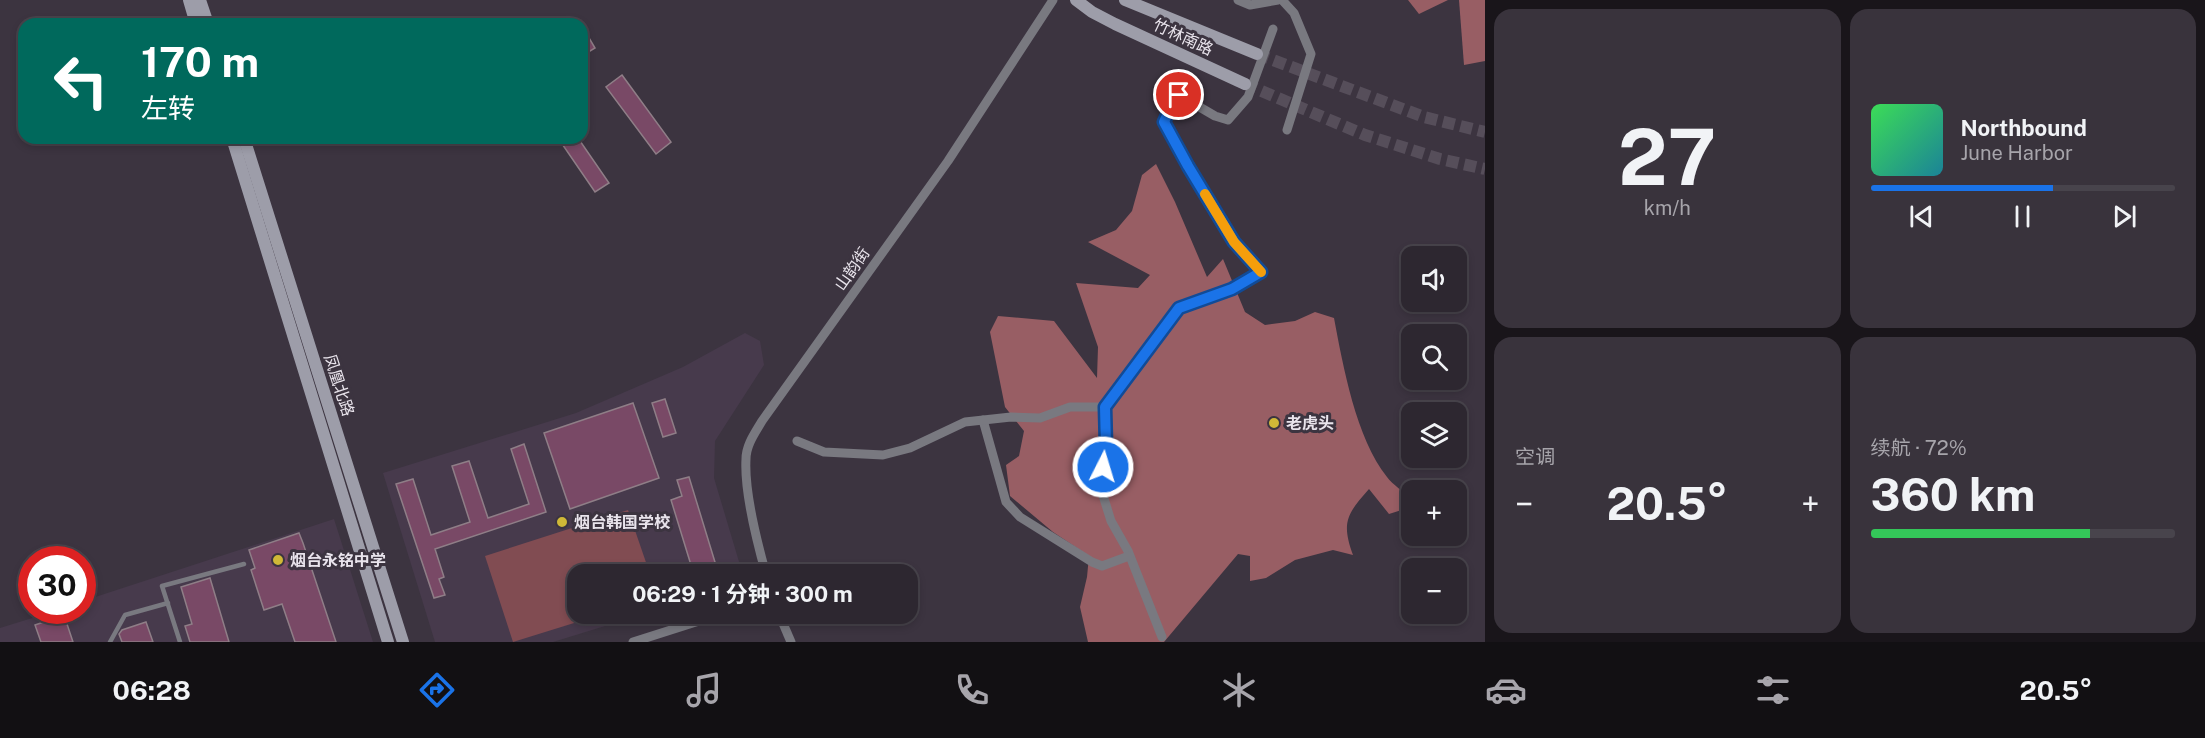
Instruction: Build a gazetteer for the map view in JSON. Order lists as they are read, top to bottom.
{
  "streets": {
    "street": ["竹林南路", "山韵街", "凤凰北路"]
  },
  "places": ["老虎头", "烟台韩国学校", "烟台永铭中学"],
  "page": {
    "tile": [
      ["27", "km/h"],
      "空调",
      ["续航 · 72%", "360 km"]
    ],
    "turn": ["170 m", "左转"],
    "song": ["Northbound", "June Harbor"],
    "map_buttons": ["+", "−"],
    "heat": ["−", "20.5°", "+"],
    "limit": "30",
    "trip": "06:29 · 1 分钟 · 300 m",
    "tabs": ["06:28", "20.5°"]
  }
}
